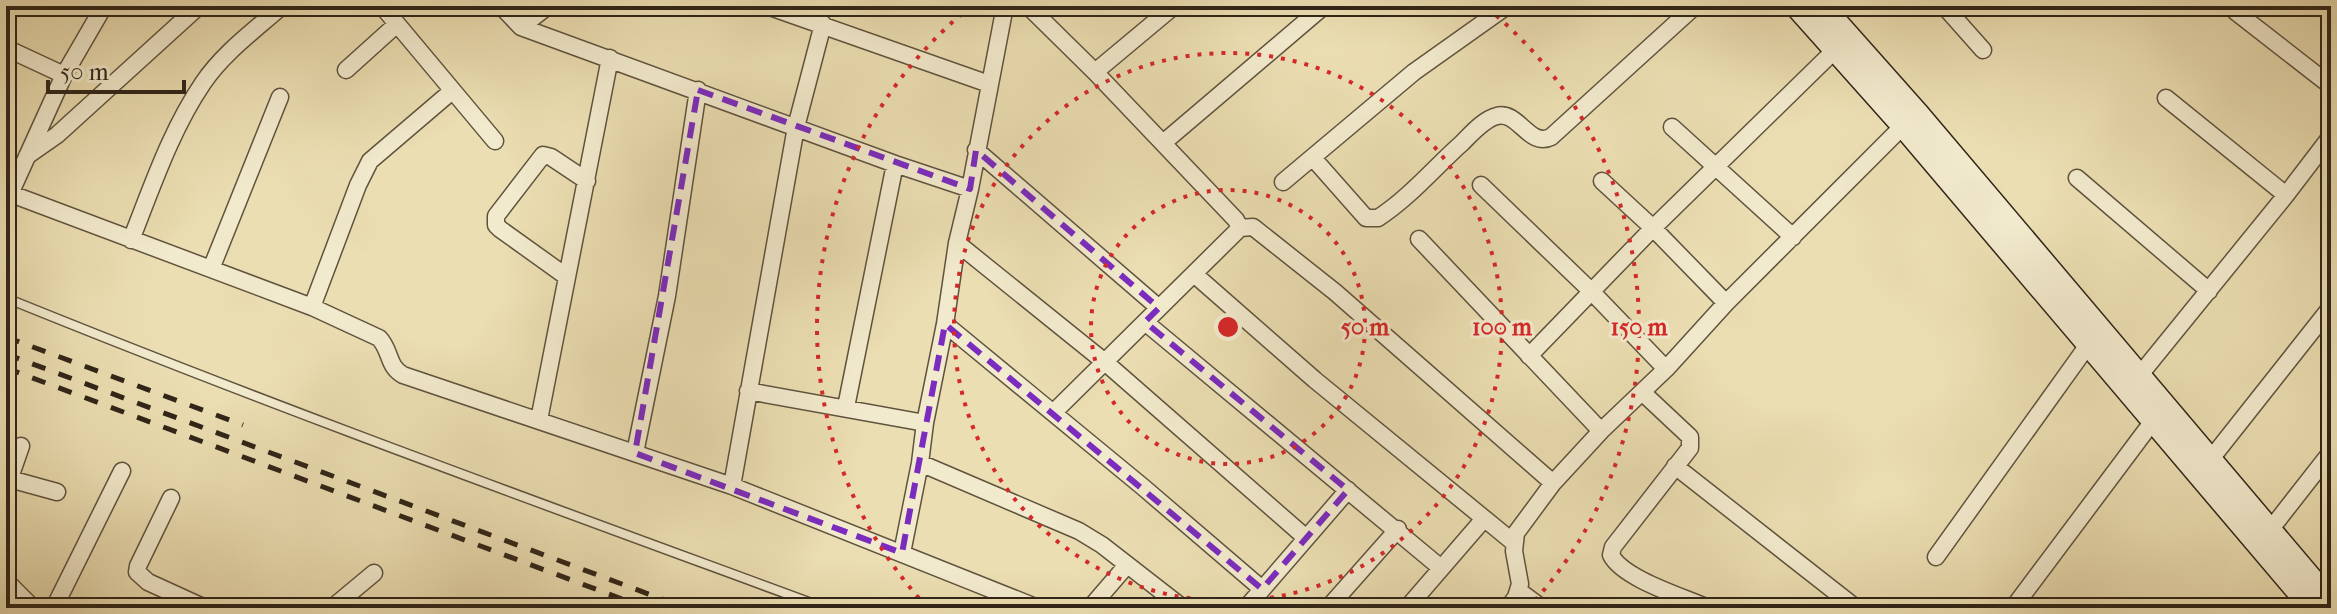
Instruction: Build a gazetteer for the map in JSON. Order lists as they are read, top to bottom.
{
  "scale_bar": "50 m",
  "rings": ["50 m", "100 m", "150 m"]
}
